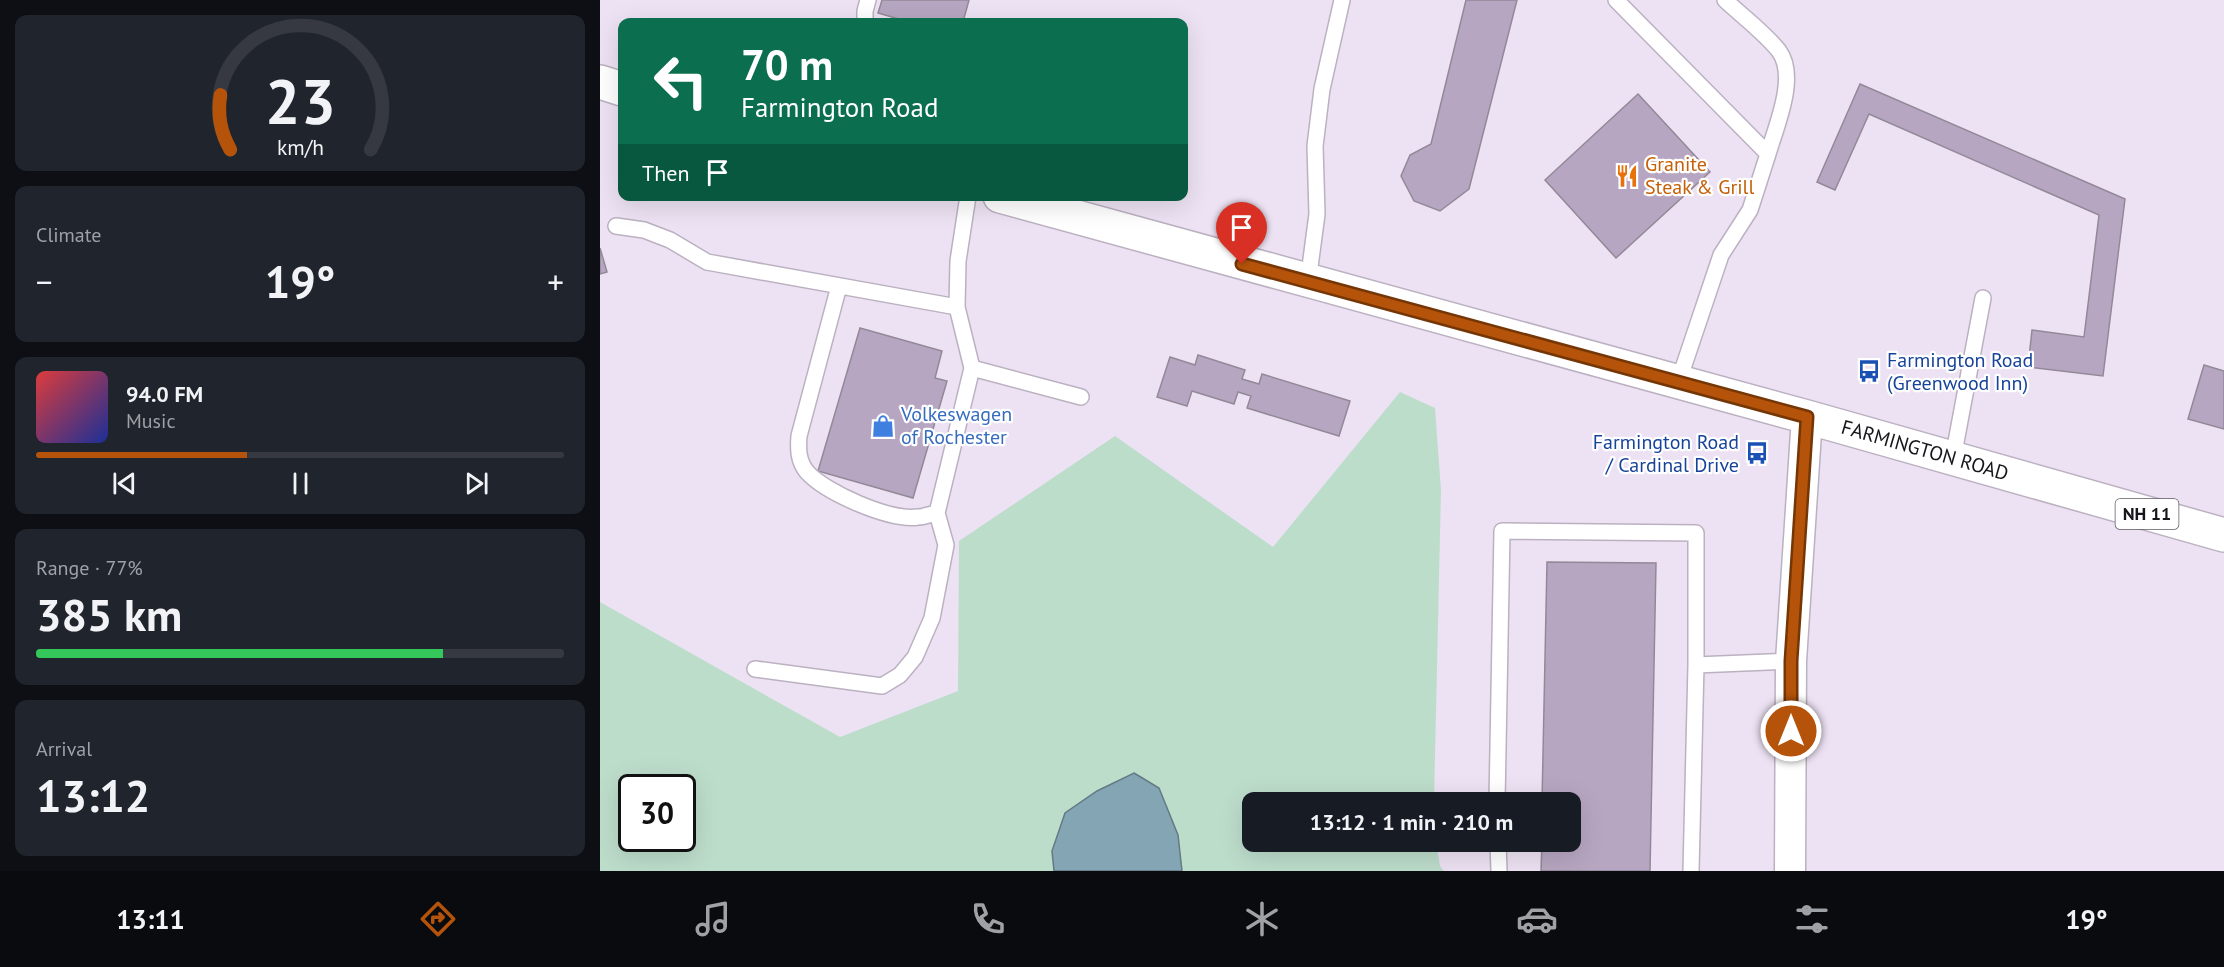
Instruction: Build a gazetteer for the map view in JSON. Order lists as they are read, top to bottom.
{
  "streets": {
    "highway": ["FARMINGTON ROAD", "NH 11"]
  },
  "places": {
    "restaurant": ["Granite Steak & Grill"],
    "bus stop": ["Farmington Road (Greenwood Inn)", "Farmington Road / Cardinal Drive"],
    "shop": ["Volkeswagen of Rochester"]
  },
  "page": {
    "turn": ["70 m", "Farmington Road"],
    "then": "Then",
    "tile": [
      "Climate",
      ["Range · 77%", "385 km"],
      ["Arrival", "13:12"]
    ],
    "heat": ["−", "19°", "+"],
    "song": ["94.0 FM", "Music"],
    "limit": "30",
    "trip": "13:12 · 1 min · 210 m",
    "tabs": ["13:11", "19°"],
    "gauge": ["23", "km/h"]
  }
}
